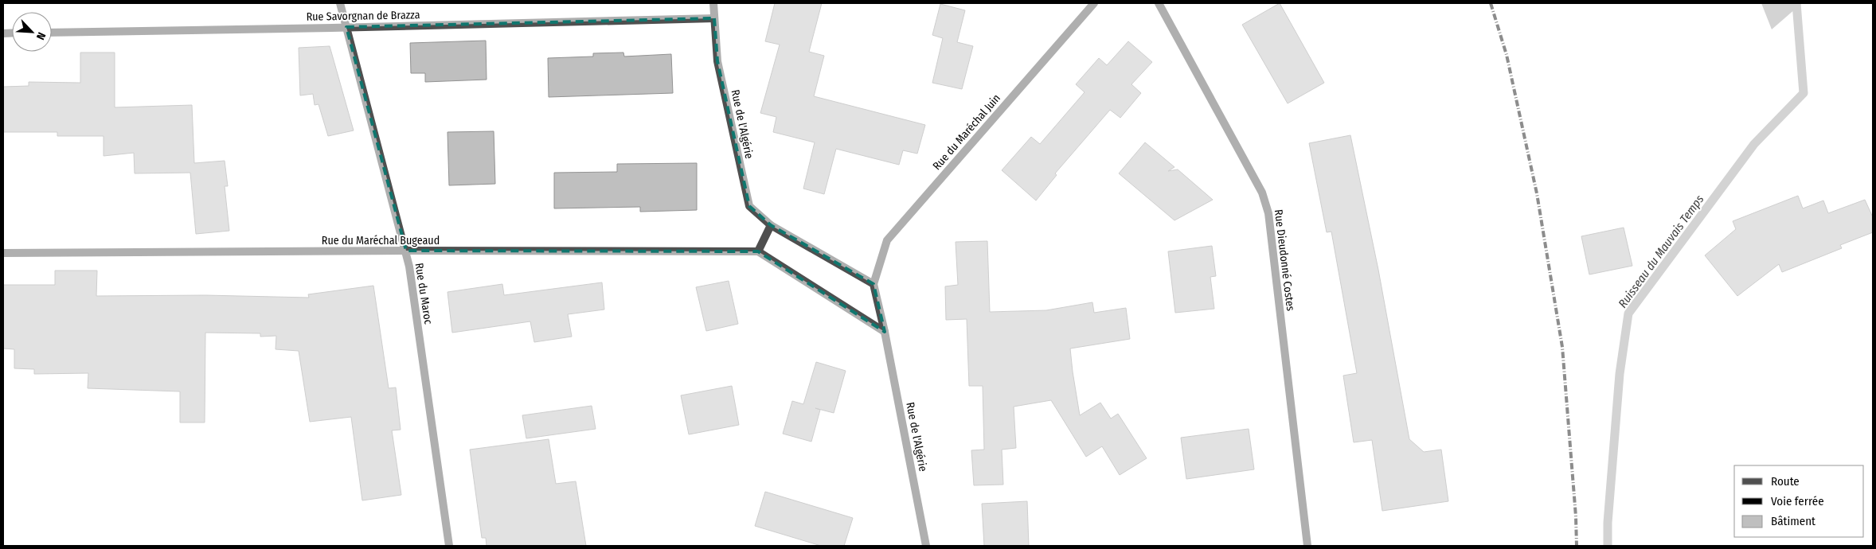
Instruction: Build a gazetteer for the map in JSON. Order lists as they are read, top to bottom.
{
  "streets": {
    "street": [
      "Rue Savorgnan de Brazza",
      "Rue de l'Algérie",
      "Rue du Maréchal Juin",
      "Rue du Maréchal Bugeaud",
      "Rue Dieudonné Costes",
      "Rue du Maroc"
    ]
  },
  "crossings": [
    ["Rue Savorgnan de Brazza", "Rue de l'Algérie"],
    ["Rue Savorgnan de Brazza", "Rue du Maroc"],
    ["Rue de l'Algérie", "Rue du Maréchal Juin"],
    ["Rue du Maréchal Bugeaud", "Rue du Maroc"]
  ],
  "water": ["Ruisseau du Mauvais Temps"],
  "legend": ["Route", "Voie ferrée", "Bâtiment"],
  "north": "bottom right"
}
